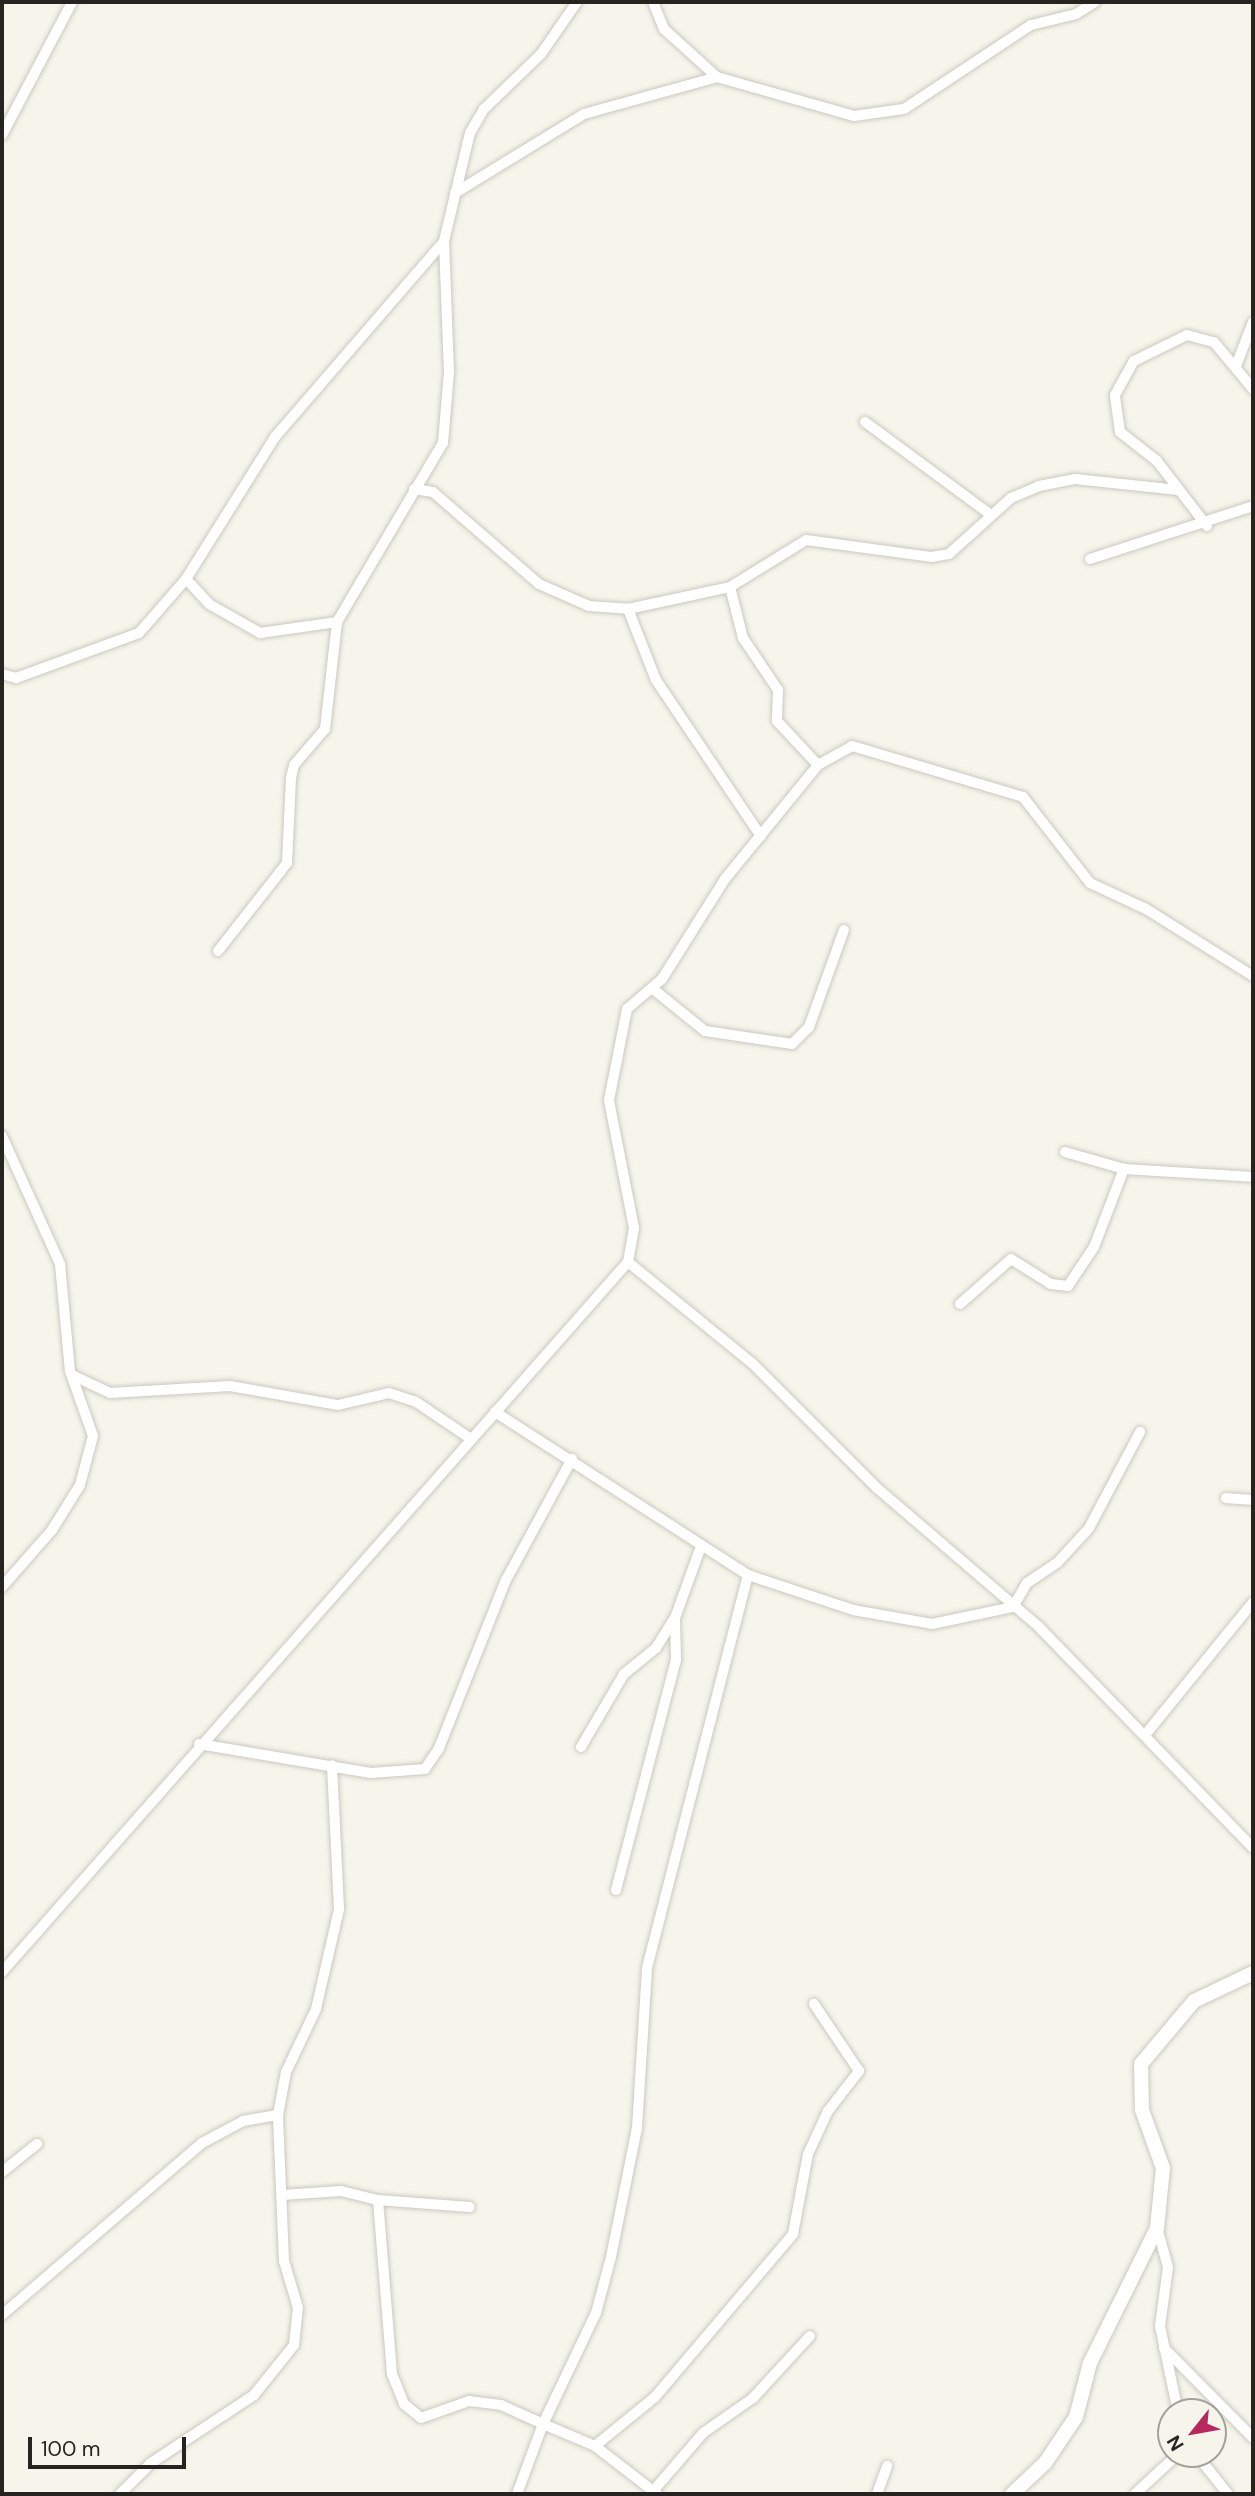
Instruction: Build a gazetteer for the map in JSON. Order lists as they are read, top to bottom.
{
  "scale_bar": "100 m",
  "north": "bottom left"
}
